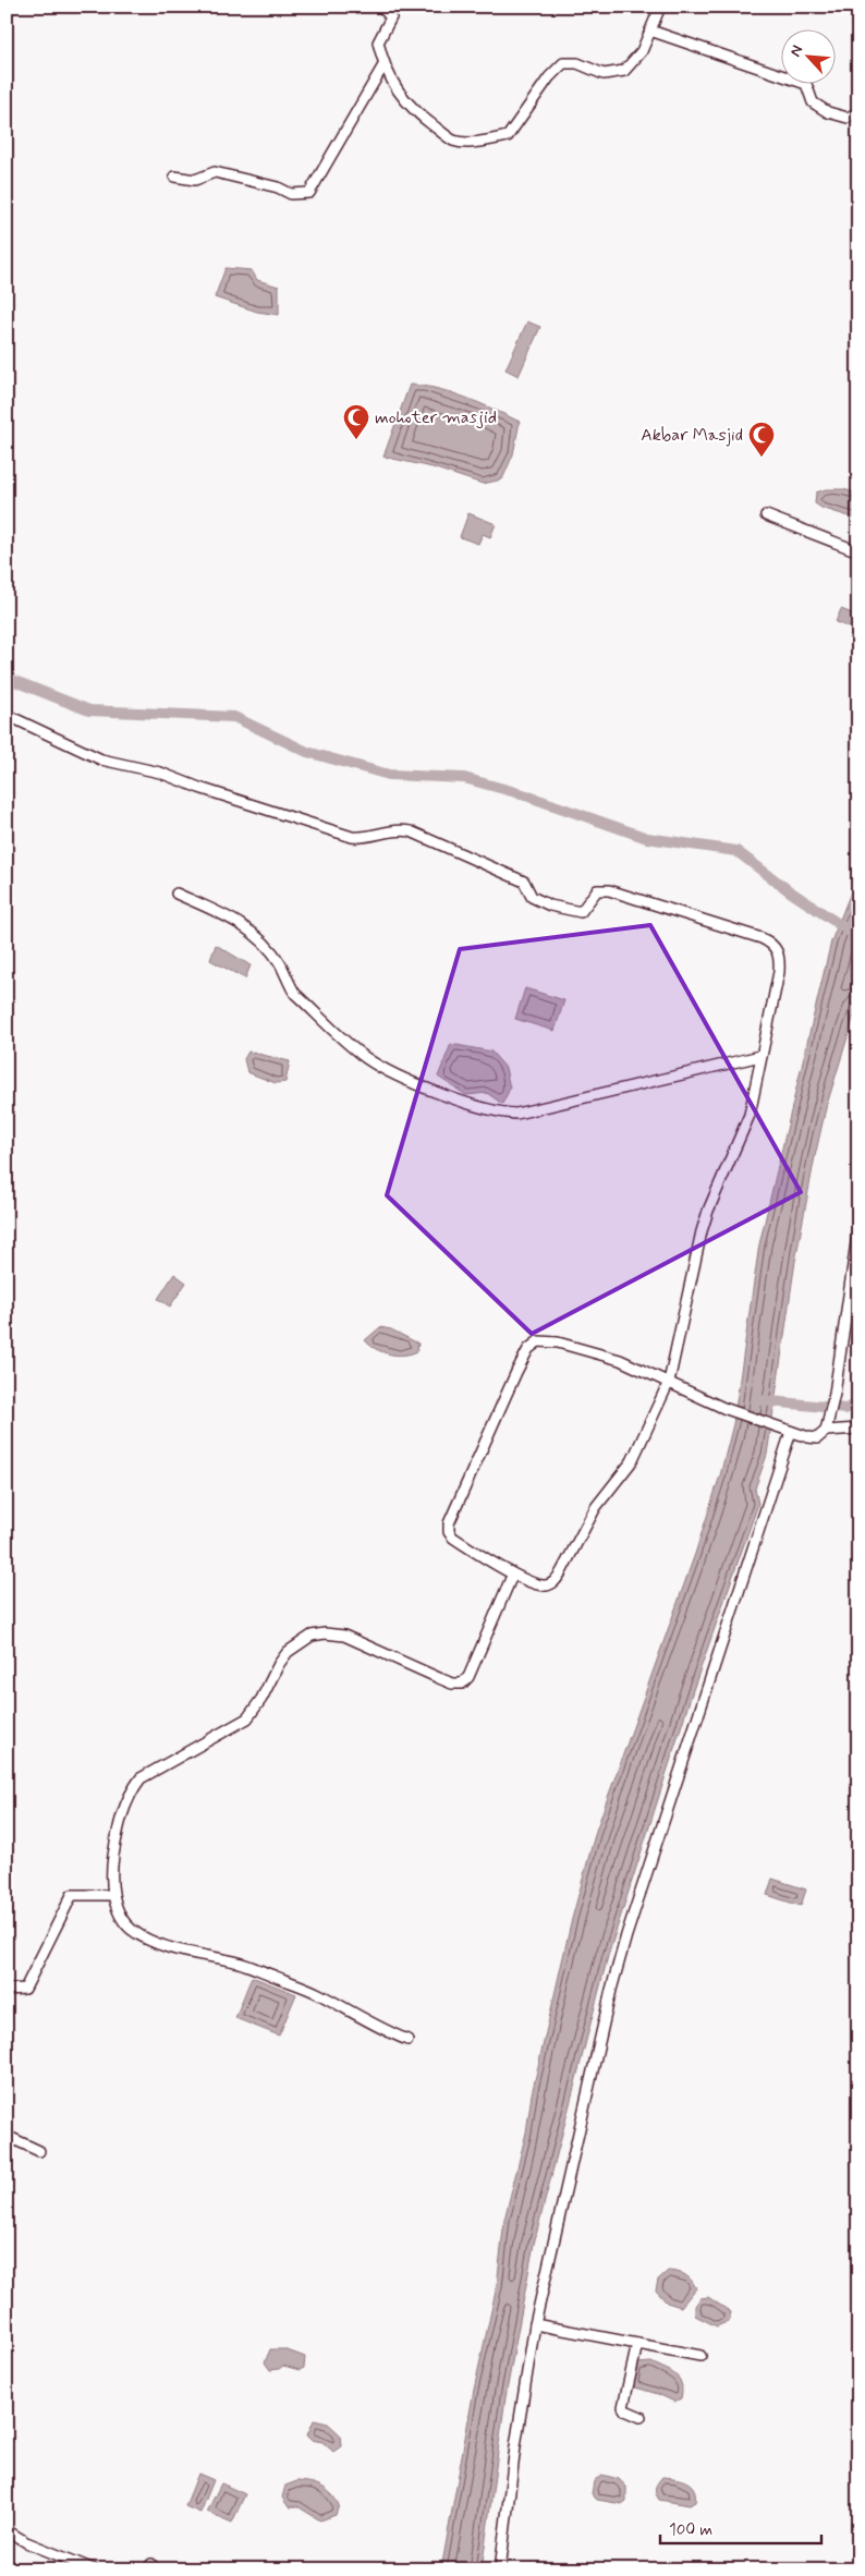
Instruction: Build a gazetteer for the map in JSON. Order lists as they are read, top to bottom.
{
  "places": {
    "mosque": ["mohoter masjid", "Akbar Masjid"]
  },
  "scale_bar": "100 m",
  "north": "top left"
}
